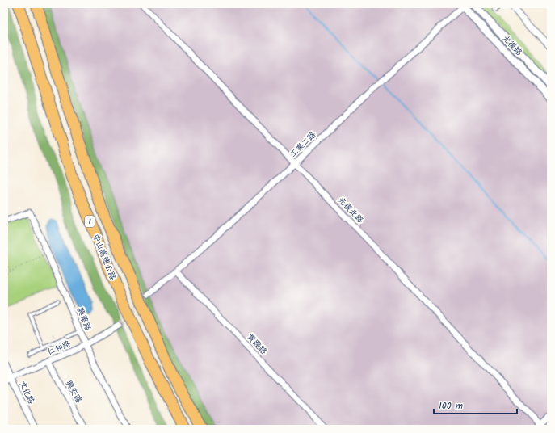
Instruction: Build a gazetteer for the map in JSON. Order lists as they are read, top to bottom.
{
  "streets": {
    "highway": ["1", "中山高速公路"],
    "street": [
      "光復路",
      "工業二路",
      "光復北路",
      "興華路",
      "實踐路",
      "仁和路",
      "興安路",
      "文化路"
    ]
  },
  "crossings": [
    ["光復路", "工業二路"],
    ["工業二路", "光復北路"],
    ["工業二路", "實踐路"],
    ["興華路", "仁和路"],
    ["仁和路", "興安路"],
    ["仁和路", "文化路"]
  ],
  "scale_bar": "100 m"
}
